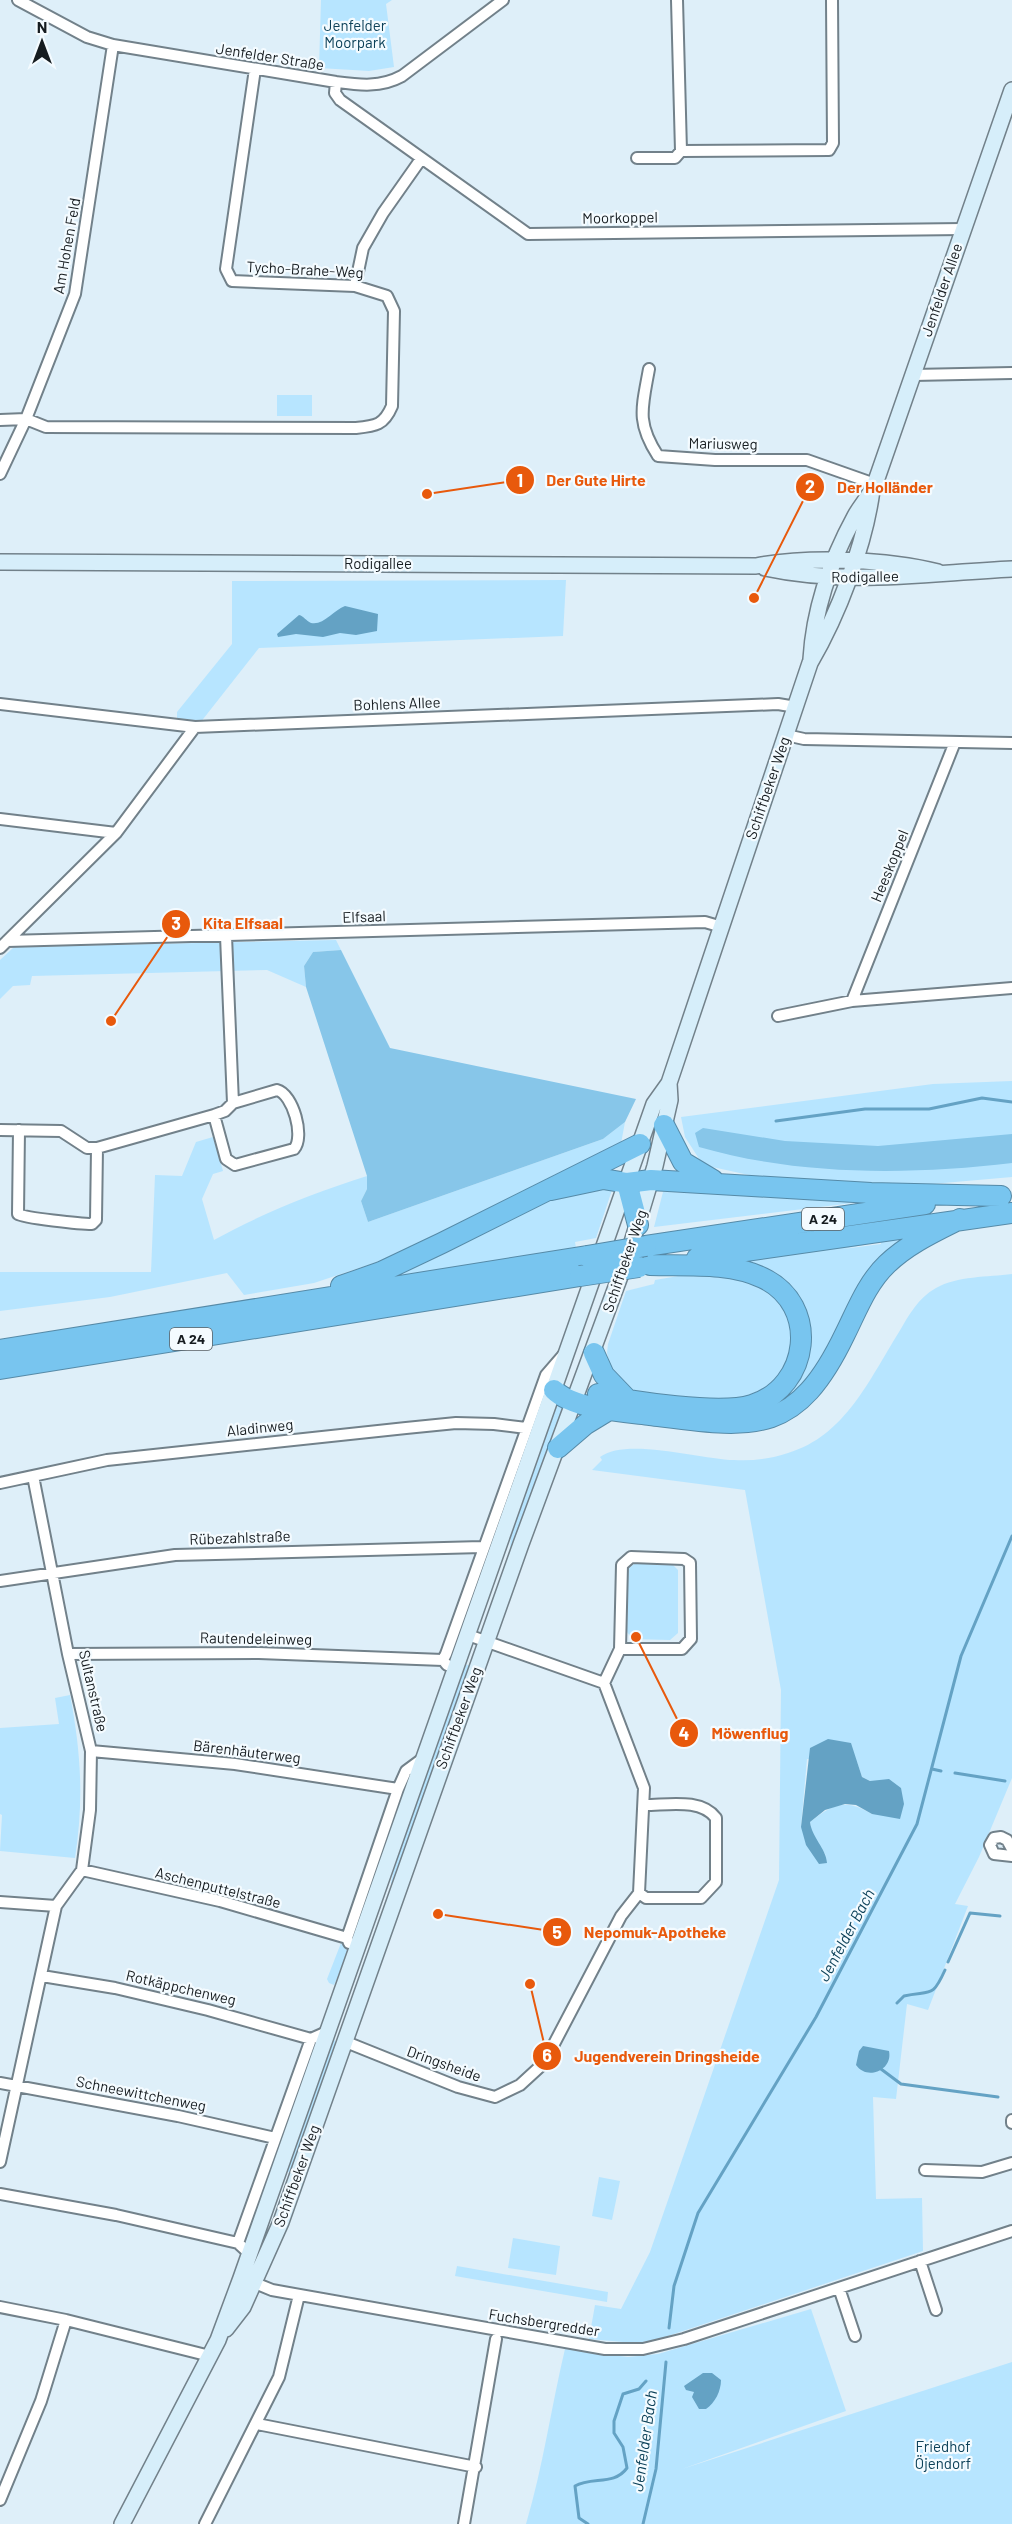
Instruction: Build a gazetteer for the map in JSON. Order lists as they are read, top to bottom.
{
  "streets": {
    "highway": ["A 24"],
    "main road": ["Jenfelder Allee", "Rodigallee", "Schiffbeker Weg"],
    "street": [
      "Jenfelder Straße",
      "Moorkoppel",
      "Am Hohen Feld",
      "Tycho-Brahe-Weg",
      "Mariusweg",
      "Bohlens Allee",
      "Heeskoppel",
      "Elfsaal",
      "Aladinweg",
      "Rübezahlstraße",
      "Rautendeleinweg",
      "Sultanstraße",
      "Bärenhäuterweg",
      "Aschenputtelstraße",
      "Rotkäppchenweg",
      "Dringsheide",
      "Schneewittchenweg",
      "Fuchsbergredder"
    ]
  },
  "crossings": [
    ["Jenfelder Straße", "Moorkoppel"],
    ["Jenfelder Straße", "Am Hohen Feld"],
    ["Jenfelder Straße", "Tycho-Brahe-Weg"],
    ["Moorkoppel", "Jenfelder Allee"],
    ["Am Hohen Feld", "Tycho-Brahe-Weg"],
    ["Jenfelder Allee", "Mariusweg"],
    ["Jenfelder Allee", "Rodigallee"],
    ["Jenfelder Allee", "Schiffbeker Weg"],
    ["Rodigallee", "Schiffbeker Weg"],
    ["Bohlens Allee", "Schiffbeker Weg"],
    ["Schiffbeker Weg", "Elfsaal"],
    ["Schiffbeker Weg", "Aladinweg"],
    ["Schiffbeker Weg", "Rübezahlstraße"],
    ["Schiffbeker Weg", "Rautendeleinweg"],
    ["Schiffbeker Weg", "Bärenhäuterweg"],
    ["Schiffbeker Weg", "Aschenputtelstraße"],
    ["Schiffbeker Weg", "Dringsheide"],
    ["Schiffbeker Weg", "Fuchsbergredder"],
    ["Aladinweg", "Sultanstraße"],
    ["Rübezahlstraße", "Sultanstraße"],
    ["Rautendeleinweg", "Sultanstraße"],
    ["Sultanstraße", "Bärenhäuterweg"],
    ["Sultanstraße", "Aschenputtelstraße"]
  ],
  "water": ["Jenfelder Bach"],
  "parks": ["Jenfelder Moorpark", "Friedhof Öjendorf"],
  "places": [
    "Der Gute Hirte",
    "Der Holländer",
    "Kita Elfsaal",
    "Möwenflug",
    "Nepomuk-Apotheke",
    "Jugendverein Dringsheide"
  ],
  "north": "top"
}
